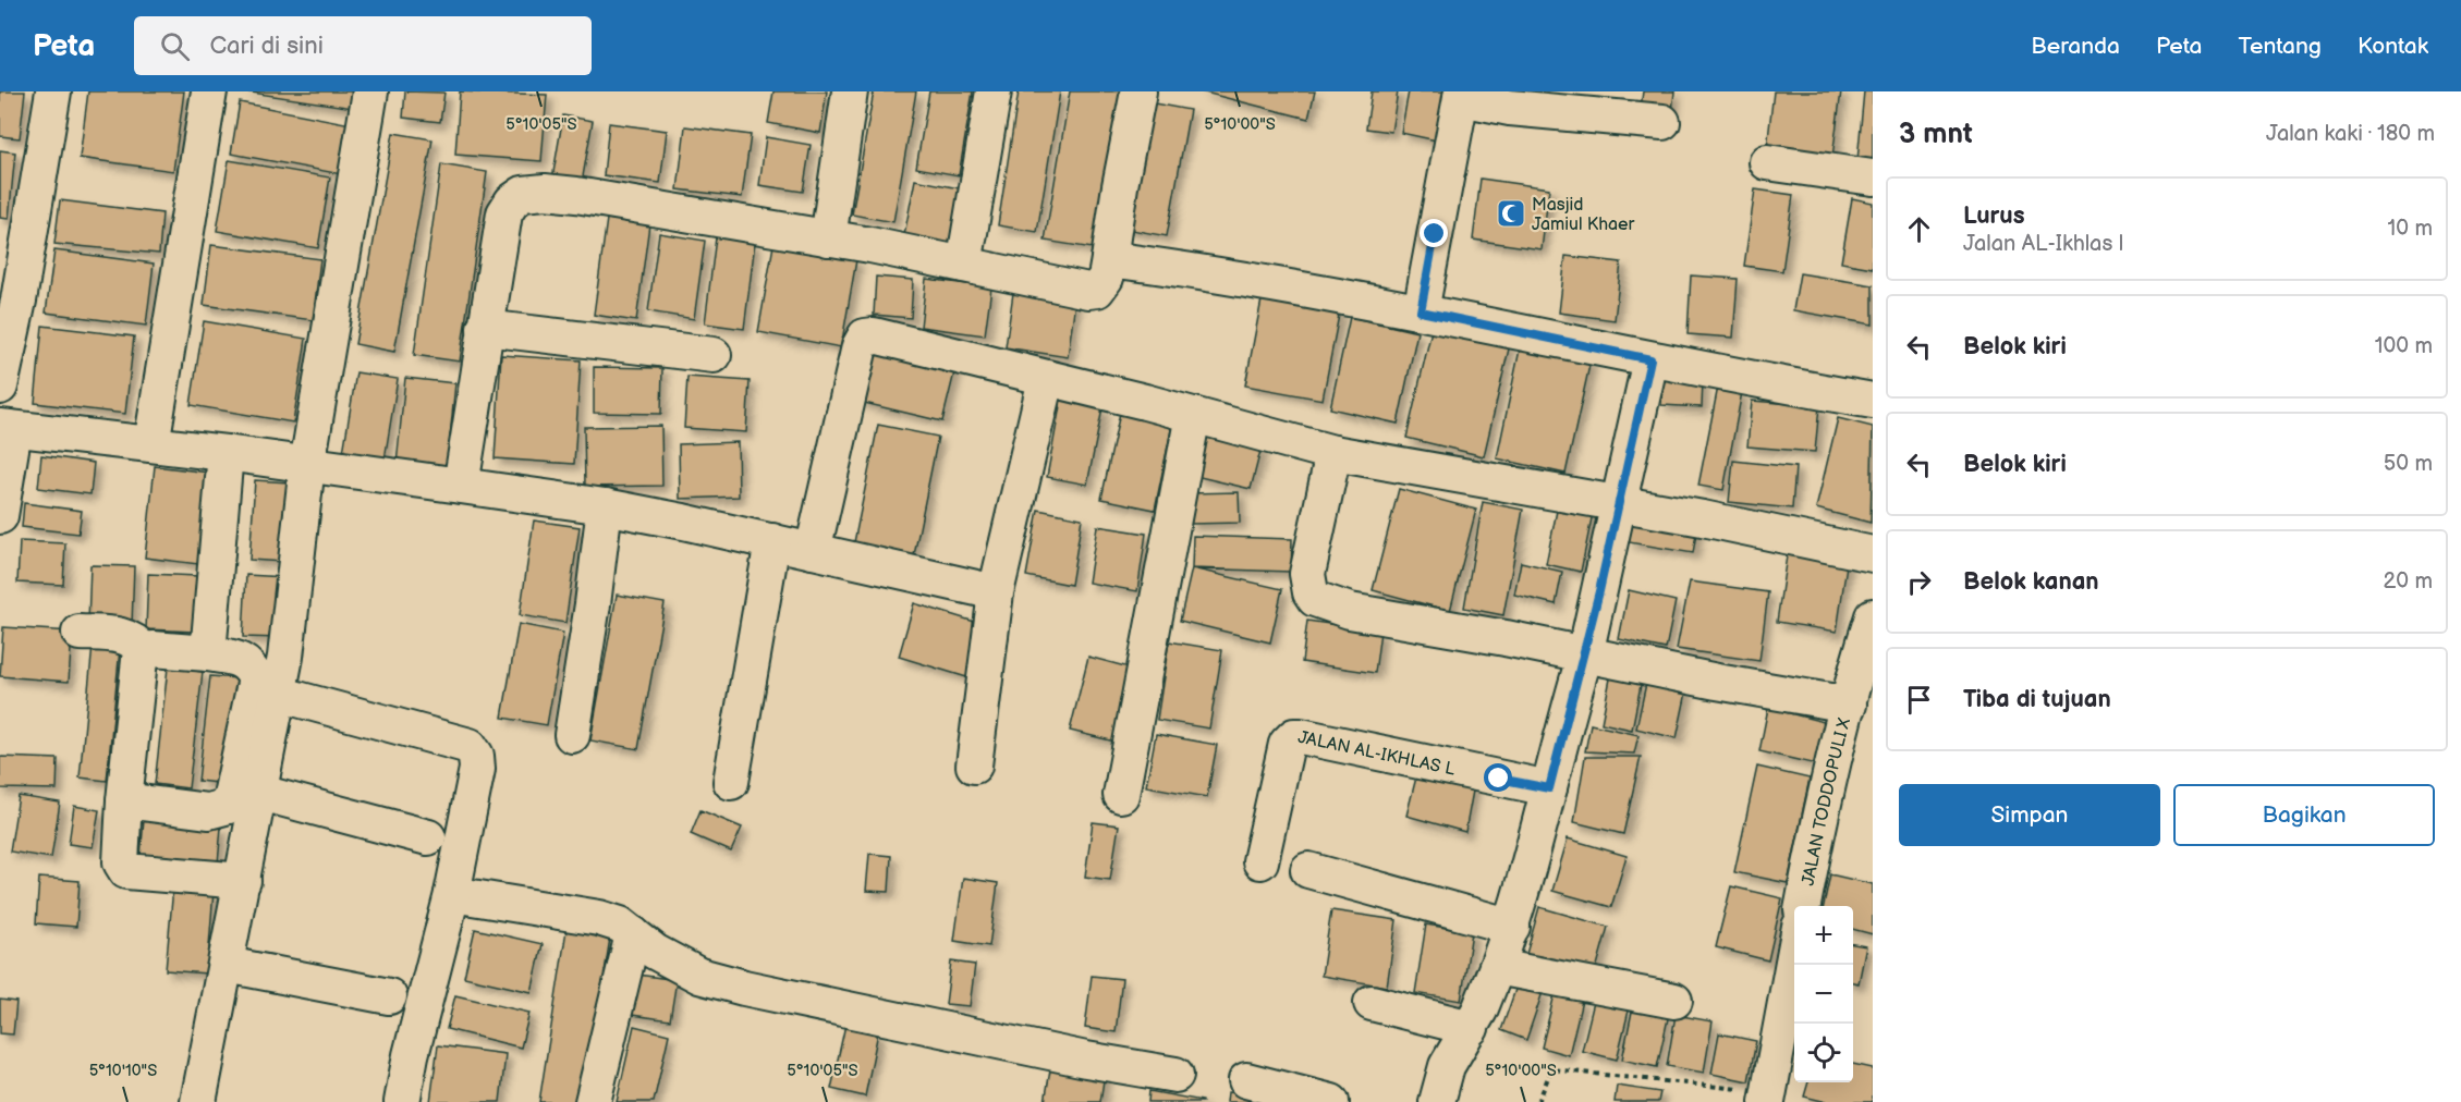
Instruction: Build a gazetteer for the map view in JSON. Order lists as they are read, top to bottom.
{
  "streets": {
    "street": ["JALAN AL-IKHLAS L", "JALAN TODDOPULI X"]
  },
  "places": {
    "mosque": ["Masjid Jamiul Khaer"]
  },
  "page": {
    "header": "Peta",
    "search": "Cari di sini",
    "nav": [
      "Beranda",
      "Peta",
      "Tentang",
      "Kontak"
    ],
    "heading": ["3 mnt", "Jalan kaki · 180 m"],
    "list": [
      ["Lurus", "Jalan AL-Ikhlas l", "10 m"],
      ["Belok kiri", "100 m"],
      ["Belok kiri", "50 m"],
      ["Belok kanan", "20 m"],
      "Tiba di tujuan"
    ],
    "buttons": ["Simpan", "Bagikan"],
    "map_buttons": ["+", "−"]
  },
  "coordinates": ["5°10'05\"S", "5°10'00\"S", "5°10'10\"S"]
}
